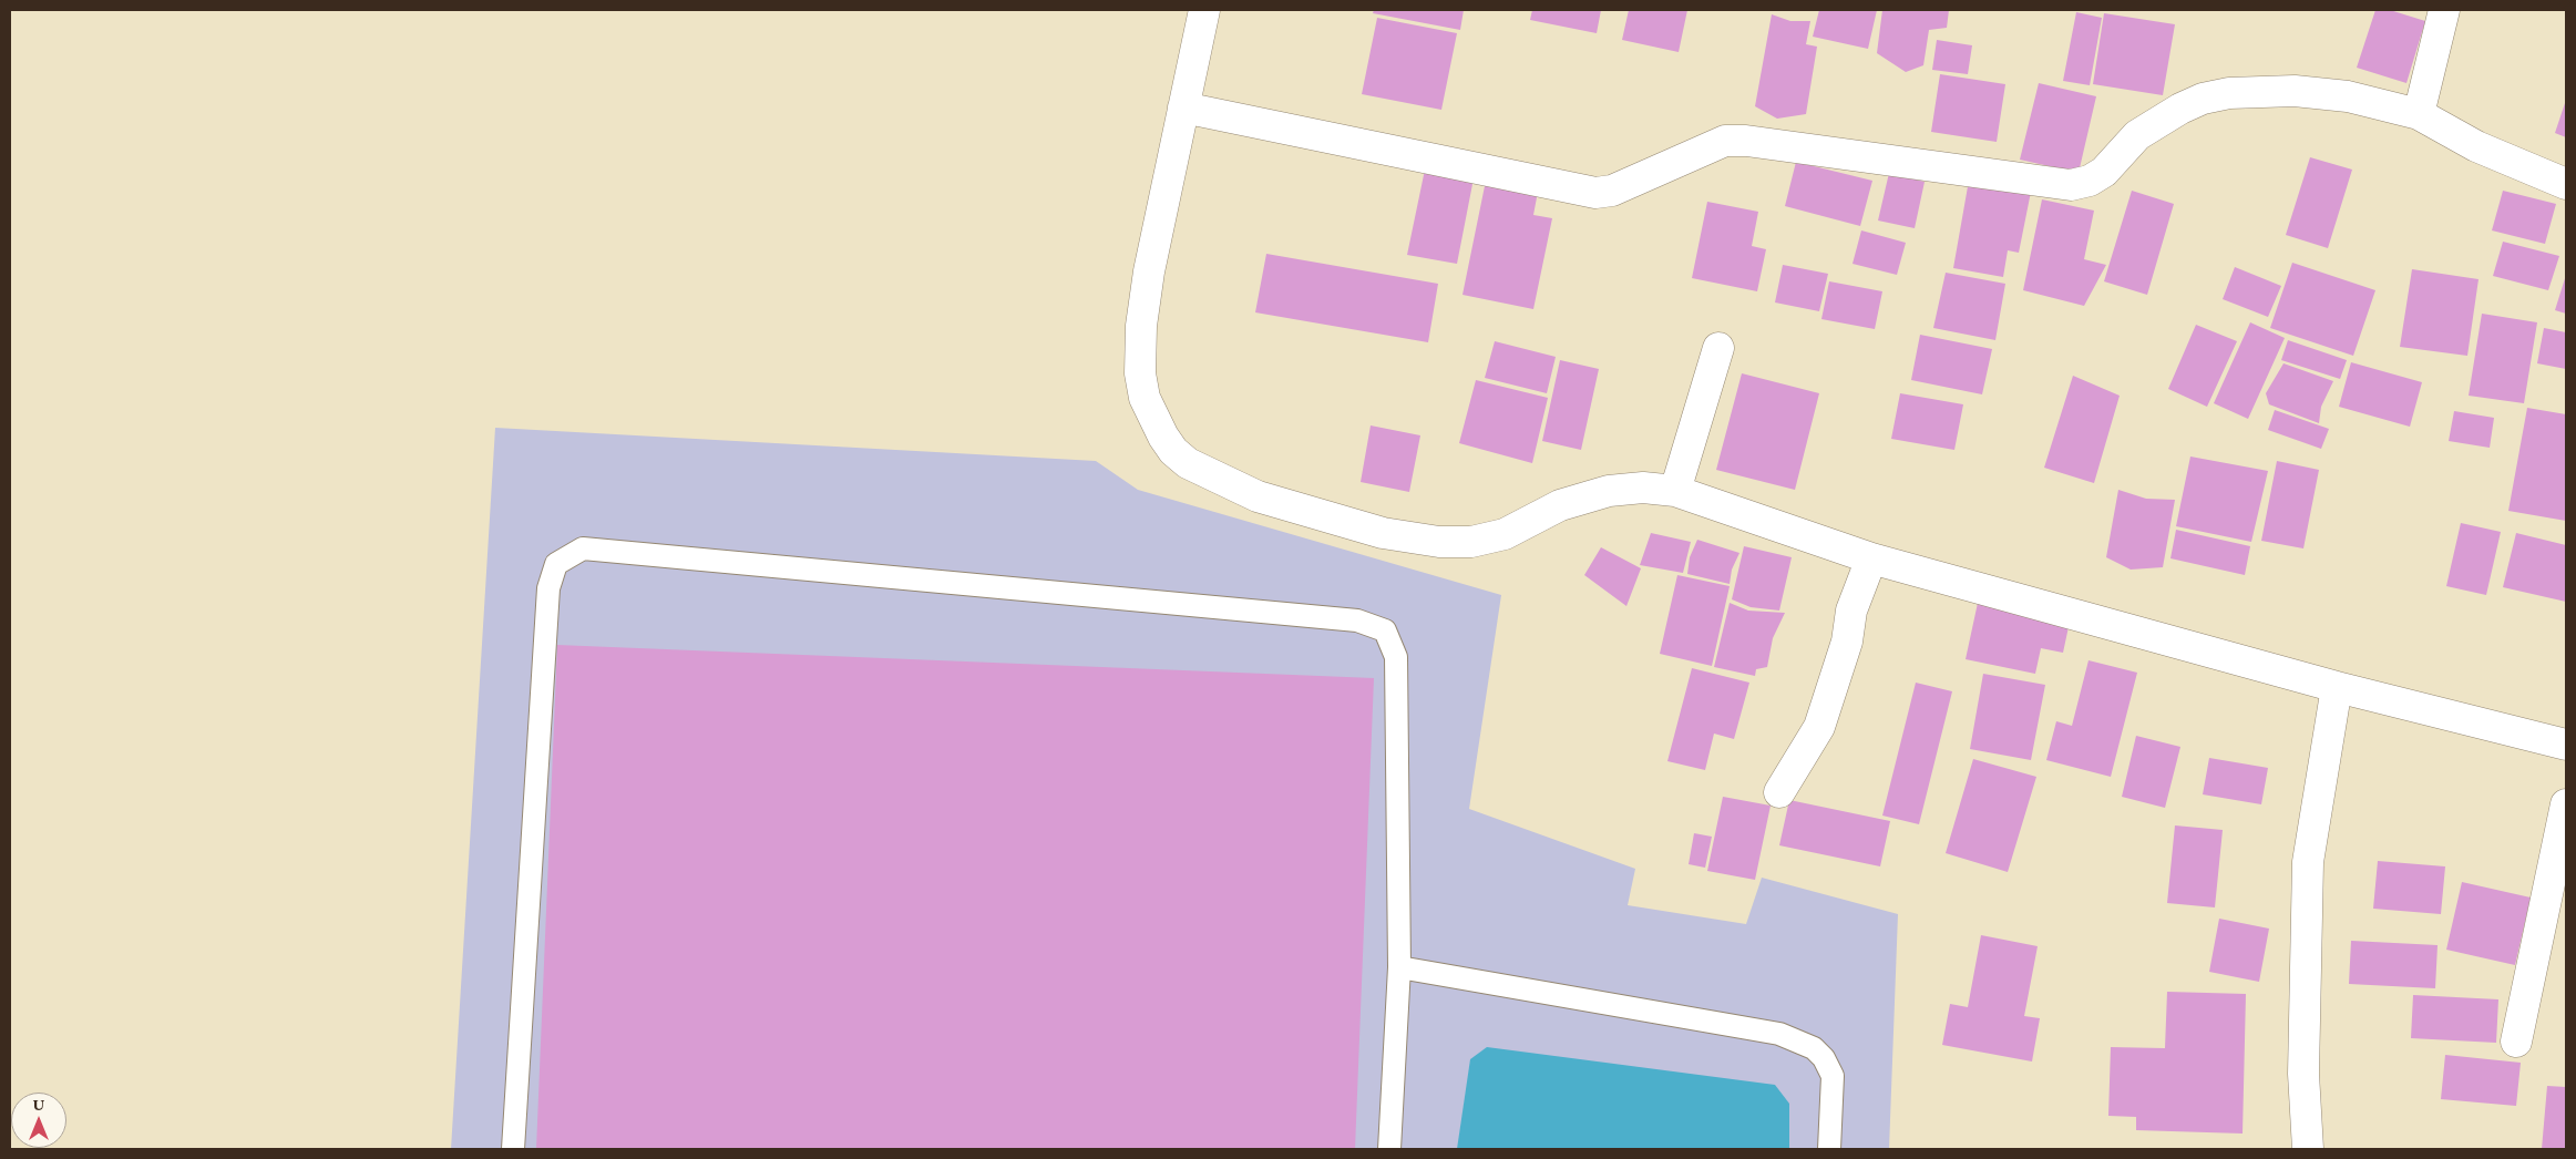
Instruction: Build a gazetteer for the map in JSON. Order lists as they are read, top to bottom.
{
  "north": "top"
}
